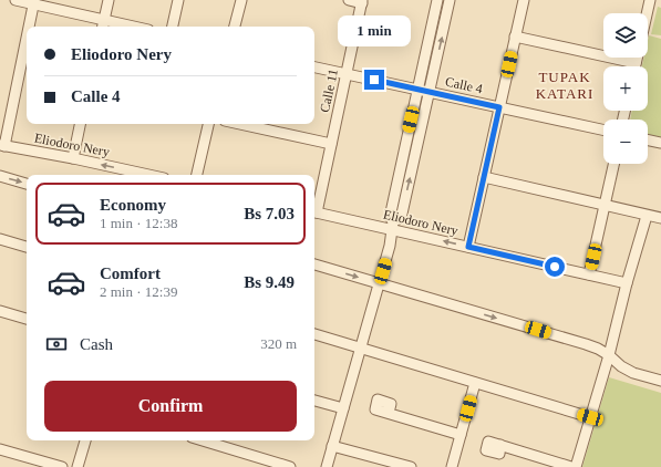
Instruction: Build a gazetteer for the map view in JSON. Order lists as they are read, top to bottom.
{
  "streets": {
    "street": ["Calle 4", "Calle 11", "Eliodoro Nery"]
  },
  "crossings": [
    ["Calle 4", "Calle 11"]
  ],
  "districts": ["TUPAK KATARI"],
  "page": {
    "map_buttons": ["+", "−"],
    "bubble": "1 min",
    "banner": ["Eliodoro Nery", "Calle 4"],
    "list": [
      {
        "name": "Economy",
        "note": "1 min · 12:38",
        "value": "Bs 7.03"
      },
      {
        "name": "Comfort",
        "note": "2 min · 12:39",
        "value": "Bs 9.49"
      }
    ],
    "pay": ["Cash", "320 m"],
    "buttons": "Confirm"
  }
}
